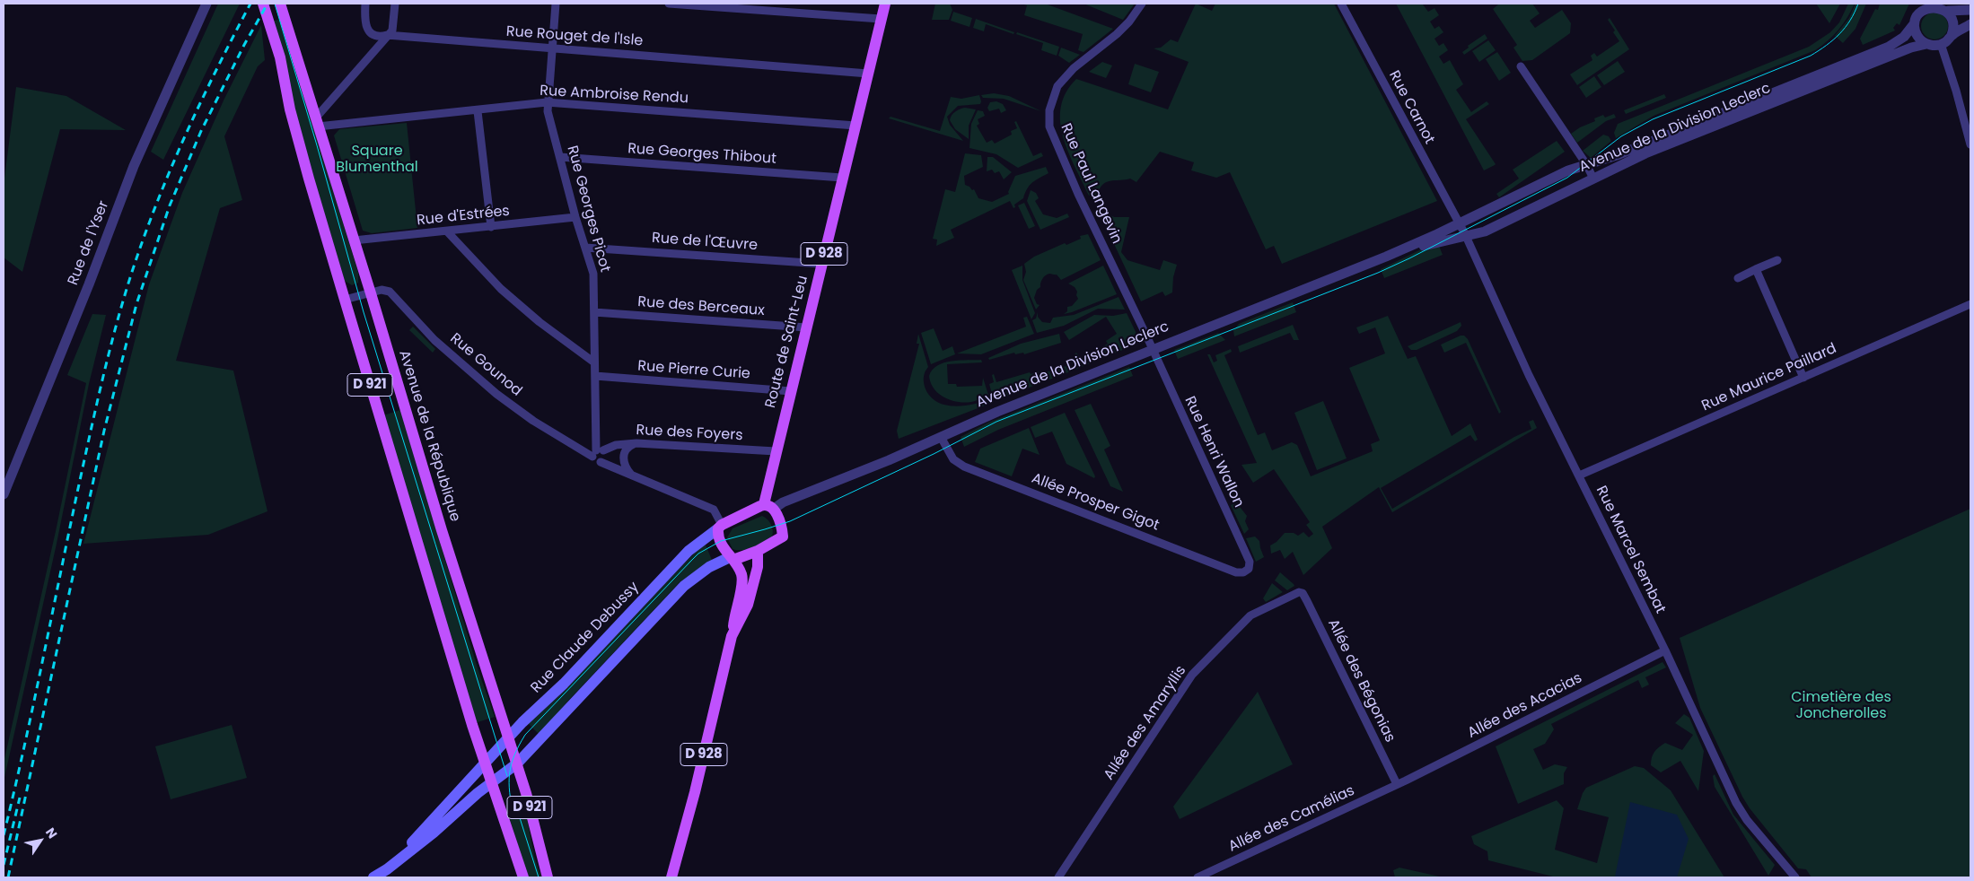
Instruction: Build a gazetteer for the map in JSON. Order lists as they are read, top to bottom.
{
  "streets": {
    "main road": [
      "D 928",
      "Route de Saint-Leu",
      "D 921",
      "Avenue de la République",
      "Rue Claude Debussy"
    ],
    "street": [
      "Rue Rouget de l'Isle",
      "Rue Ambroise Rendu",
      "Rue Carnot",
      "Avenue de la Division Leclerc",
      "Rue Georges Thibout",
      "Rue Paul Langevin",
      "Rue Georges Picot",
      "Rue d'Estrées",
      "Rue de l'Œuvre",
      "Rue de l'Yser",
      "Rue des Berceaux",
      "Rue Gounod",
      "Rue Pierre Curie",
      "Rue Maurice Paillard",
      "Rue des Foyers",
      "Rue Henri Wallon",
      "Allée Prosper Gigot",
      "Rue Marcel Sembat",
      "Allée des Bégonias",
      "Allée des Acacias",
      "Allée des Amaryllis",
      "Allée des Camélias"
    ]
  },
  "crossings": [
    ["Rue Rouget de l'Isle", "Rue Georges Picot"],
    ["Rue Rouget de l'Isle", "Route de Saint-Leu"],
    ["Rue Ambroise Rendu", "Rue Georges Picot"],
    ["Rue Ambroise Rendu", "Route de Saint-Leu"],
    ["Rue Ambroise Rendu", "Avenue de la République"],
    ["Rue Carnot", "Avenue de la Division Leclerc"],
    ["Rue Carnot", "Rue Marcel Sembat"],
    ["Avenue de la Division Leclerc", "Rue Paul Langevin"],
    ["Avenue de la Division Leclerc", "Route de Saint-Leu"],
    ["Avenue de la Division Leclerc", "Rue Henri Wallon"],
    ["Avenue de la Division Leclerc", "Allée Prosper Gigot"],
    ["Avenue de la Division Leclerc", "Rue Marcel Sembat"],
    ["Rue Georges Thibout", "Rue Georges Picot"],
    ["Rue Georges Thibout", "Route de Saint-Leu"],
    ["Rue Paul Langevin", "Rue Henri Wallon"],
    ["Rue Georges Picot", "Rue d'Estrées"],
    ["Rue Georges Picot", "Rue de l'Œuvre"],
    ["Rue Georges Picot", "Rue des Berceaux"],
    ["Rue Georges Picot", "Rue Gounod"],
    ["Rue Georges Picot", "Rue Pierre Curie"],
    ["Rue Georges Picot", "Rue des Foyers"],
    ["Rue d'Estrées", "Avenue de la République"],
    ["Rue de l'Œuvre", "Route de Saint-Leu"],
    ["D 928", "Rue Claude Debussy"],
    ["Rue des Berceaux", "Route de Saint-Leu"],
    ["Route de Saint-Leu", "Rue Pierre Curie"],
    ["Route de Saint-Leu", "Rue des Foyers"],
    ["Rue Gounod", "D 921"],
    ["Rue Gounod", "Rue des Foyers"],
    ["Rue Gounod", "Avenue de la République"],
    ["Rue Maurice Paillard", "Rue Marcel Sembat"],
    ["D 921", "Rue Claude Debussy"],
    ["Avenue de la République", "Rue Claude Debussy"],
    ["Rue Henri Wallon", "Allée Prosper Gigot"],
    ["Rue Marcel Sembat", "Allée des Acacias"],
    ["Allée des Bégonias", "Allée des Acacias"],
    ["Allée des Bégonias", "Allée des Amaryllis"],
    ["Allée des Bégonias", "Allée des Camélias"],
    ["Allée des Acacias", "Allée des Camélias"]
  ],
  "parks": ["Square Blumenthal", "Cimetière des Joncherolles"],
  "north": "top right"
}
